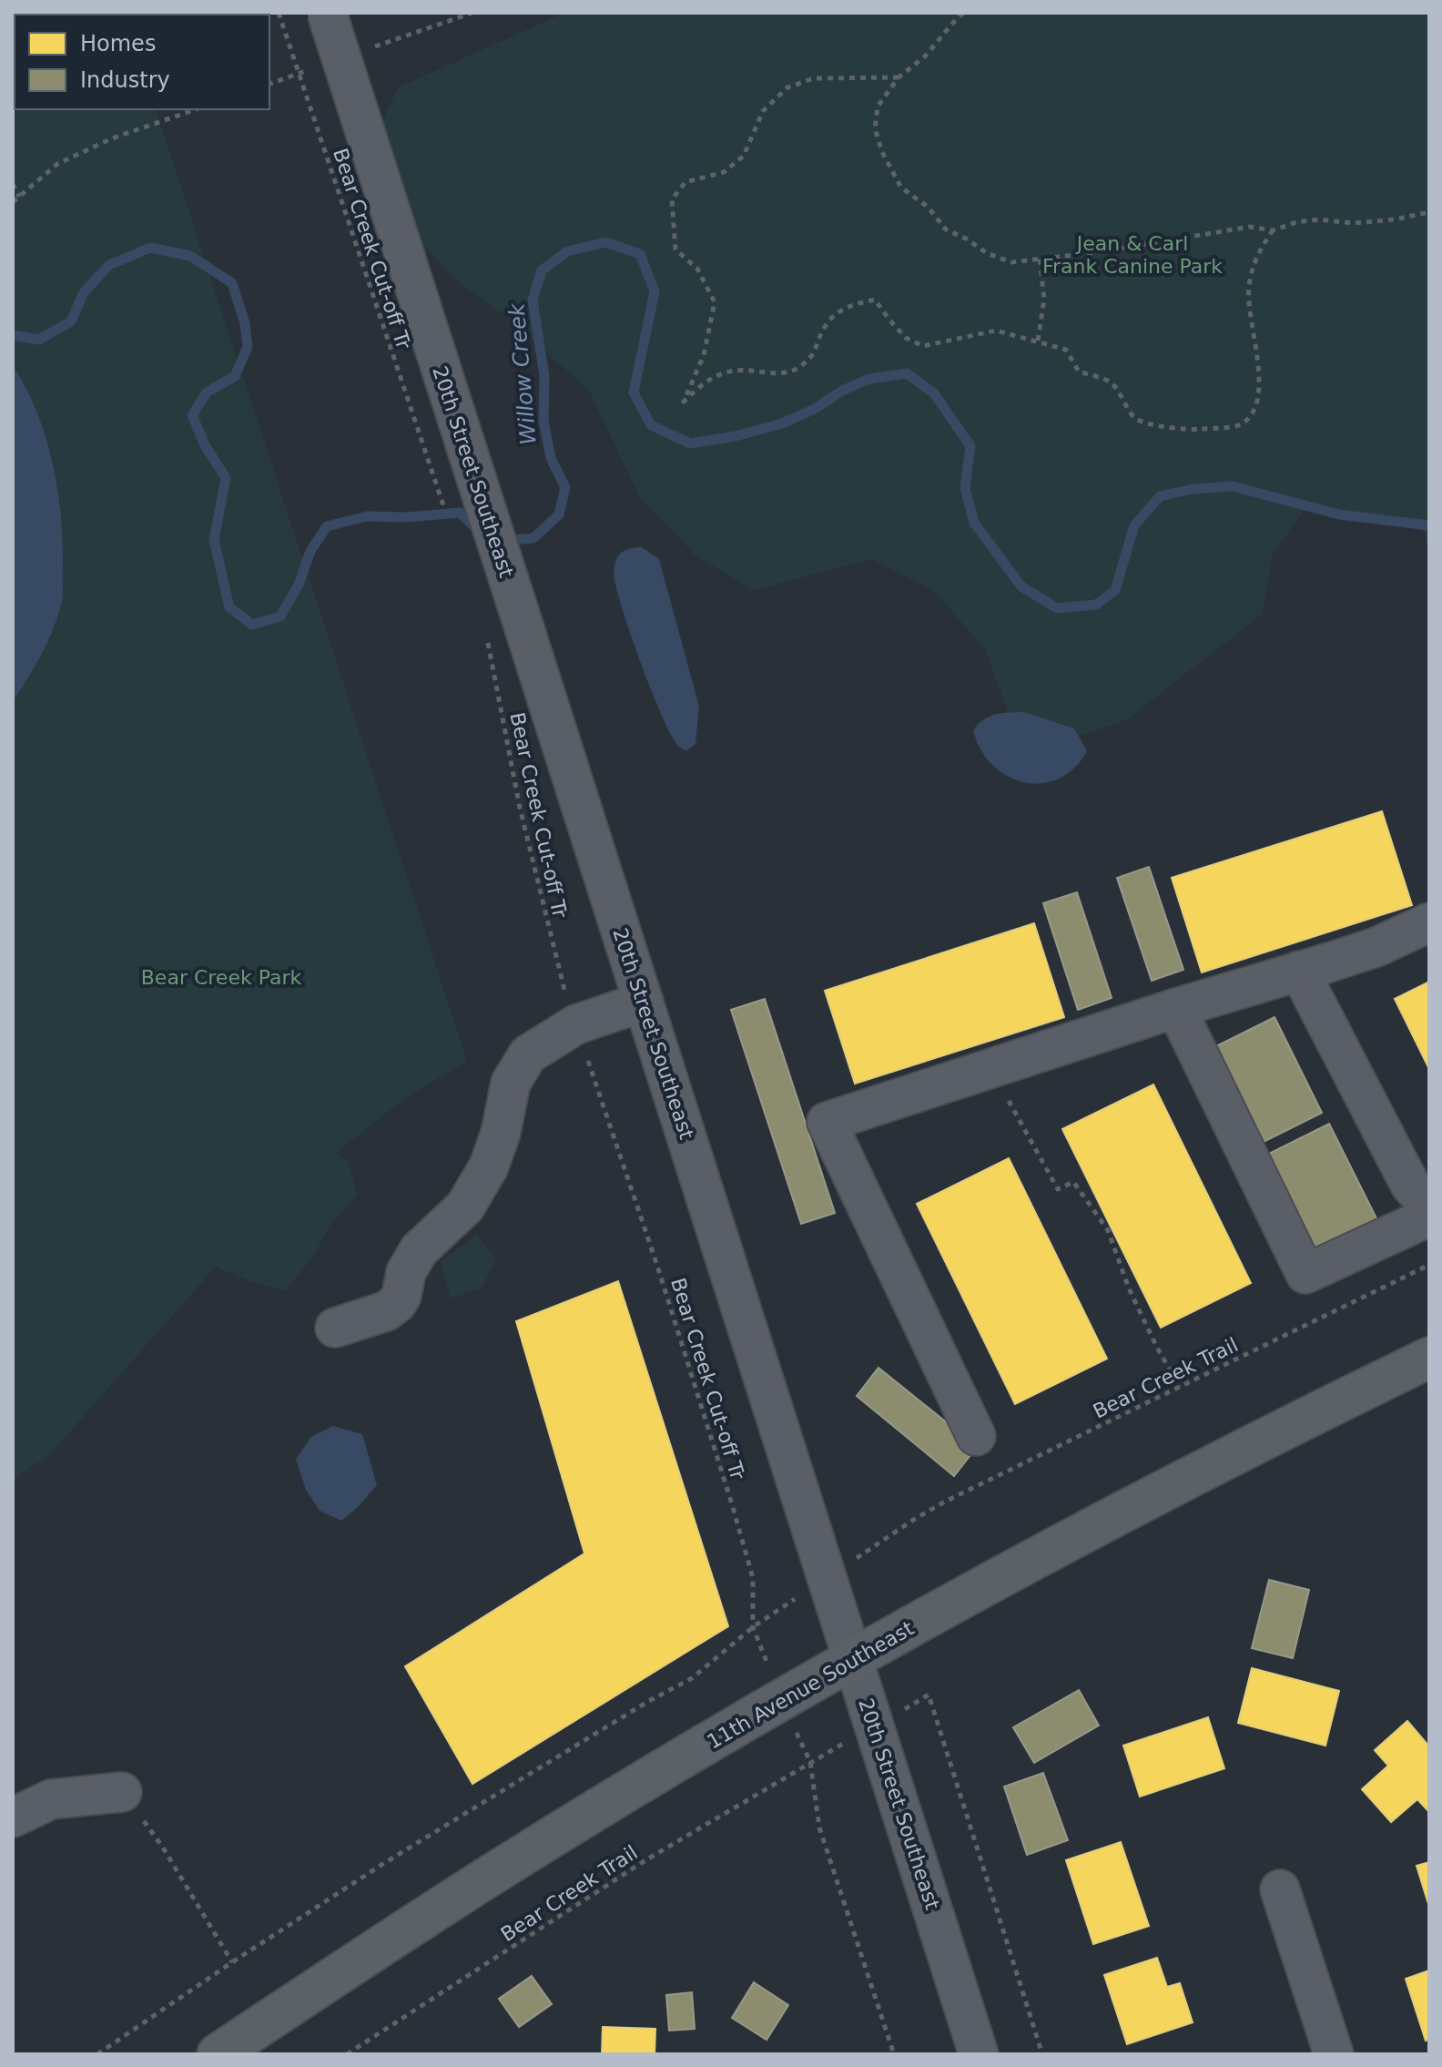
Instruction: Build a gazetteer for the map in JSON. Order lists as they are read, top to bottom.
{
  "streets": {
    "main road": ["11th Avenue Southeast"],
    "street": ["20th Street Southeast"],
    "path": ["Bear Creek Cut-off Tr", "Bear Creek Trail"]
  },
  "crossings": [
    ["20th Street Southeast", "11th Avenue Southeast"]
  ],
  "water": ["Willow Creek"],
  "parks": ["Jean & Carl Frank Canine Park", "Bear Creek Park"],
  "legend": ["Homes", "Industry"]
}
